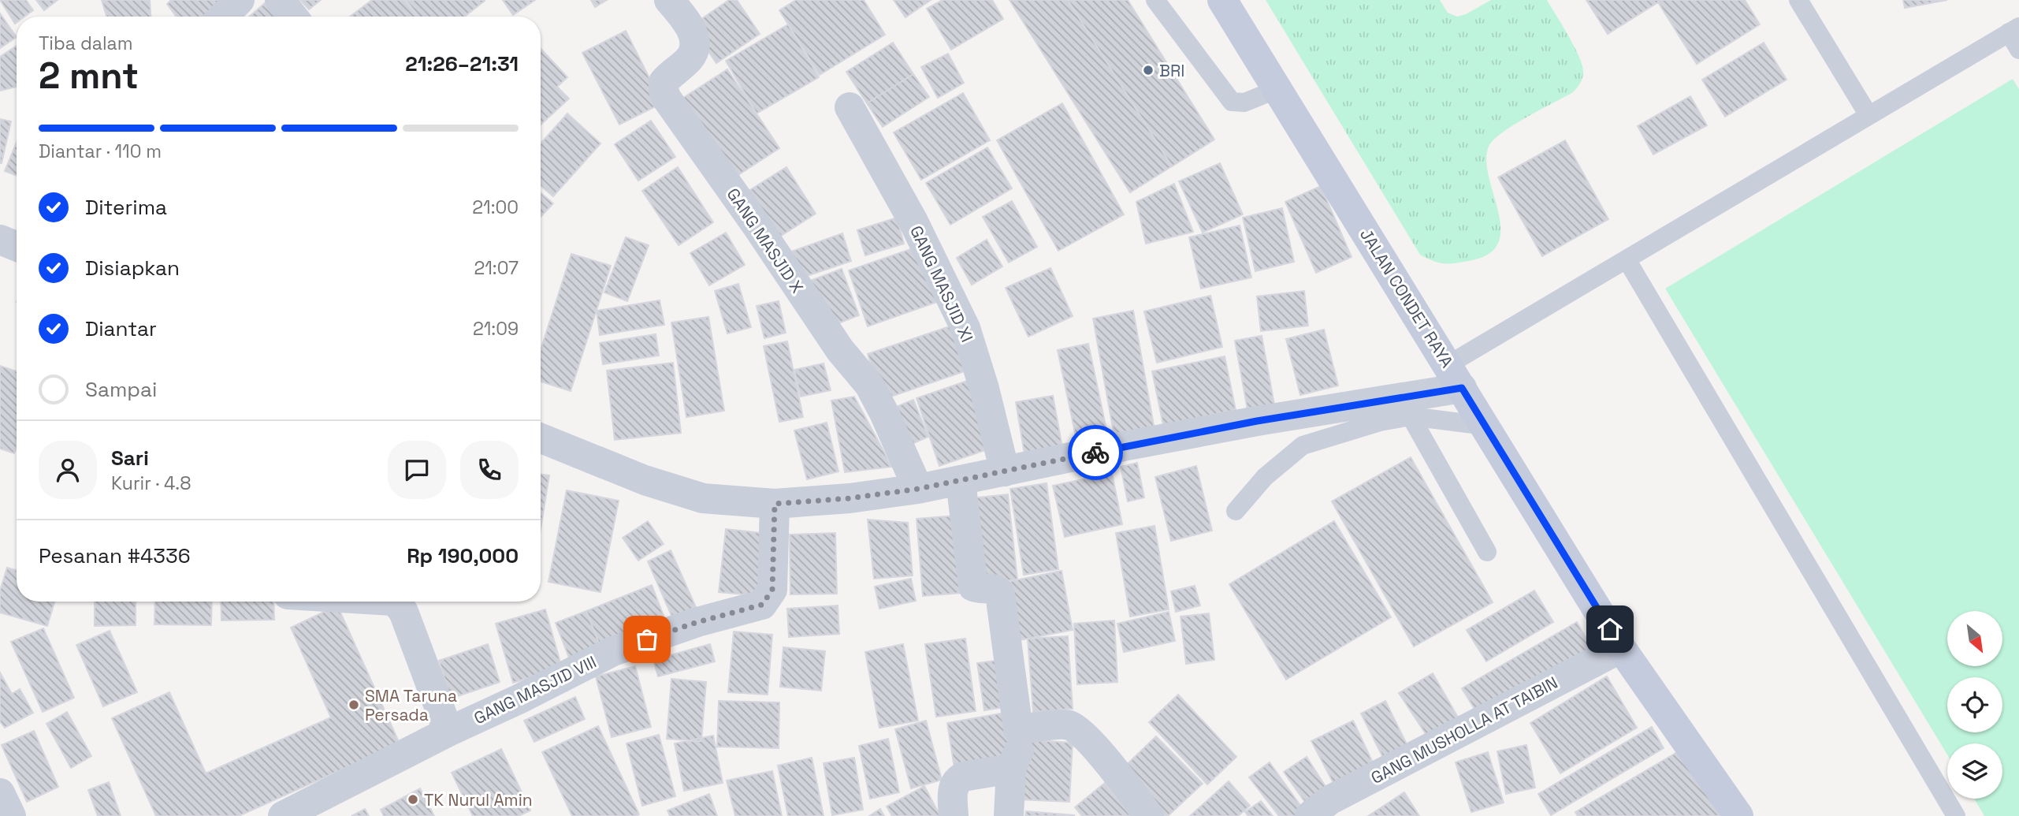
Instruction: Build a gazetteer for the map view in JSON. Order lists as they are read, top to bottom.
{
  "streets": {
    "street": [
      "GANG MASJID X",
      "GANG MASJID XI",
      "JALAN CONDET RAYA",
      "GANG MASJID VIII",
      "GANG MUSHOLLA AT TAIBIN"
    ]
  },
  "crossings": [
    ["JALAN CONDET RAYA", "GANG MUSHOLLA AT TAIBIN"]
  ],
  "places": ["BRI", "SMA Taruna Persada", "TK Nurul Amin"],
  "north": "bottom right",
  "page": {
    "heading": ["2 mnt", "Tiba dalam", "21:26–21:31"],
    "panel": [
      "Sari",
      "Kurir · 4.8",
      "Pesanan #4336",
      "Rp 190,000"
    ],
    "bar": "Diantar · 110 m",
    "list": [
      ["Diterima", "21:00"],
      ["Disiapkan", "21:07"],
      ["Diantar", "21:09"],
      "Sampai"
    ]
  }
}
